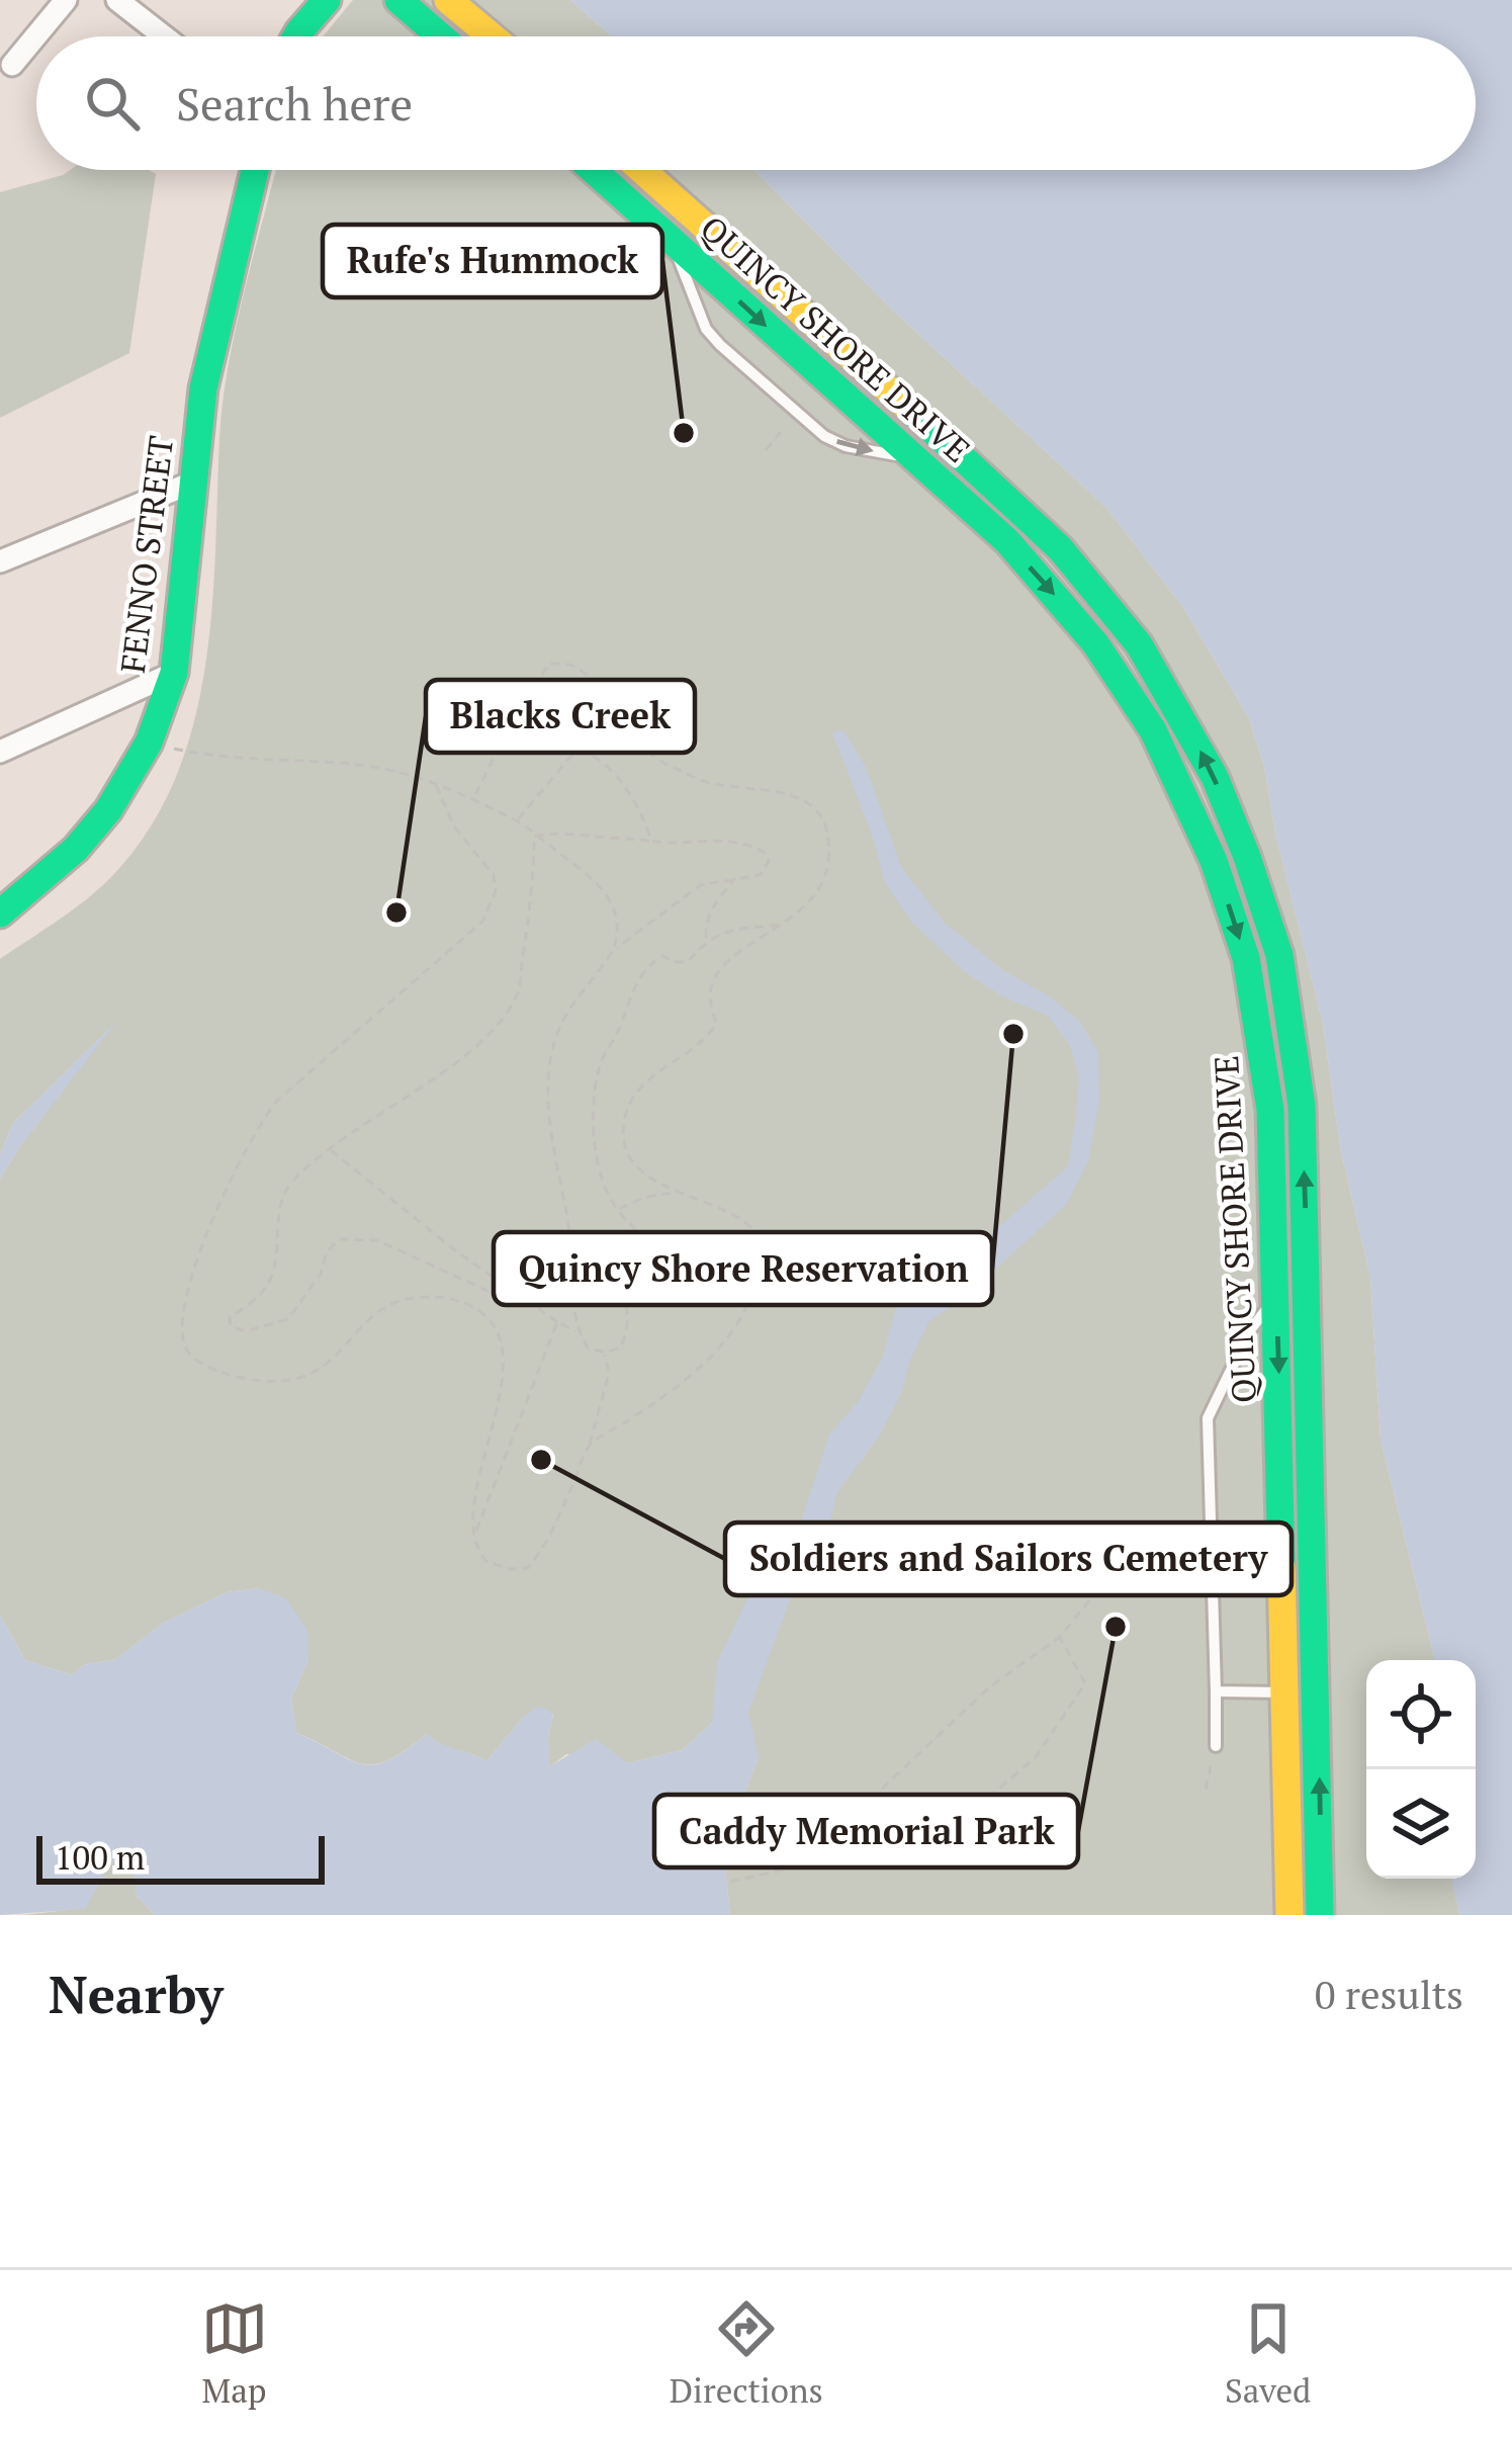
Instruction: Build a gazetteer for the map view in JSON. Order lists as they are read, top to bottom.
{
  "streets": {
    "main road": ["QUINCY SHORE DRIVE", "FENNO STREET"]
  },
  "places": [
    "Rufe's Hummock",
    "Blacks Creek",
    "Quincy Shore Reservation",
    "Soldiers and Sailors Cemetery",
    "Caddy Memorial Park"
  ],
  "scale_bar": "100 m",
  "page": {
    "search": "Search here",
    "scale": "100 m",
    "heading": ["Nearby", "0 results"],
    "nav": ["Map", "Directions", "Saved"]
  }
}
